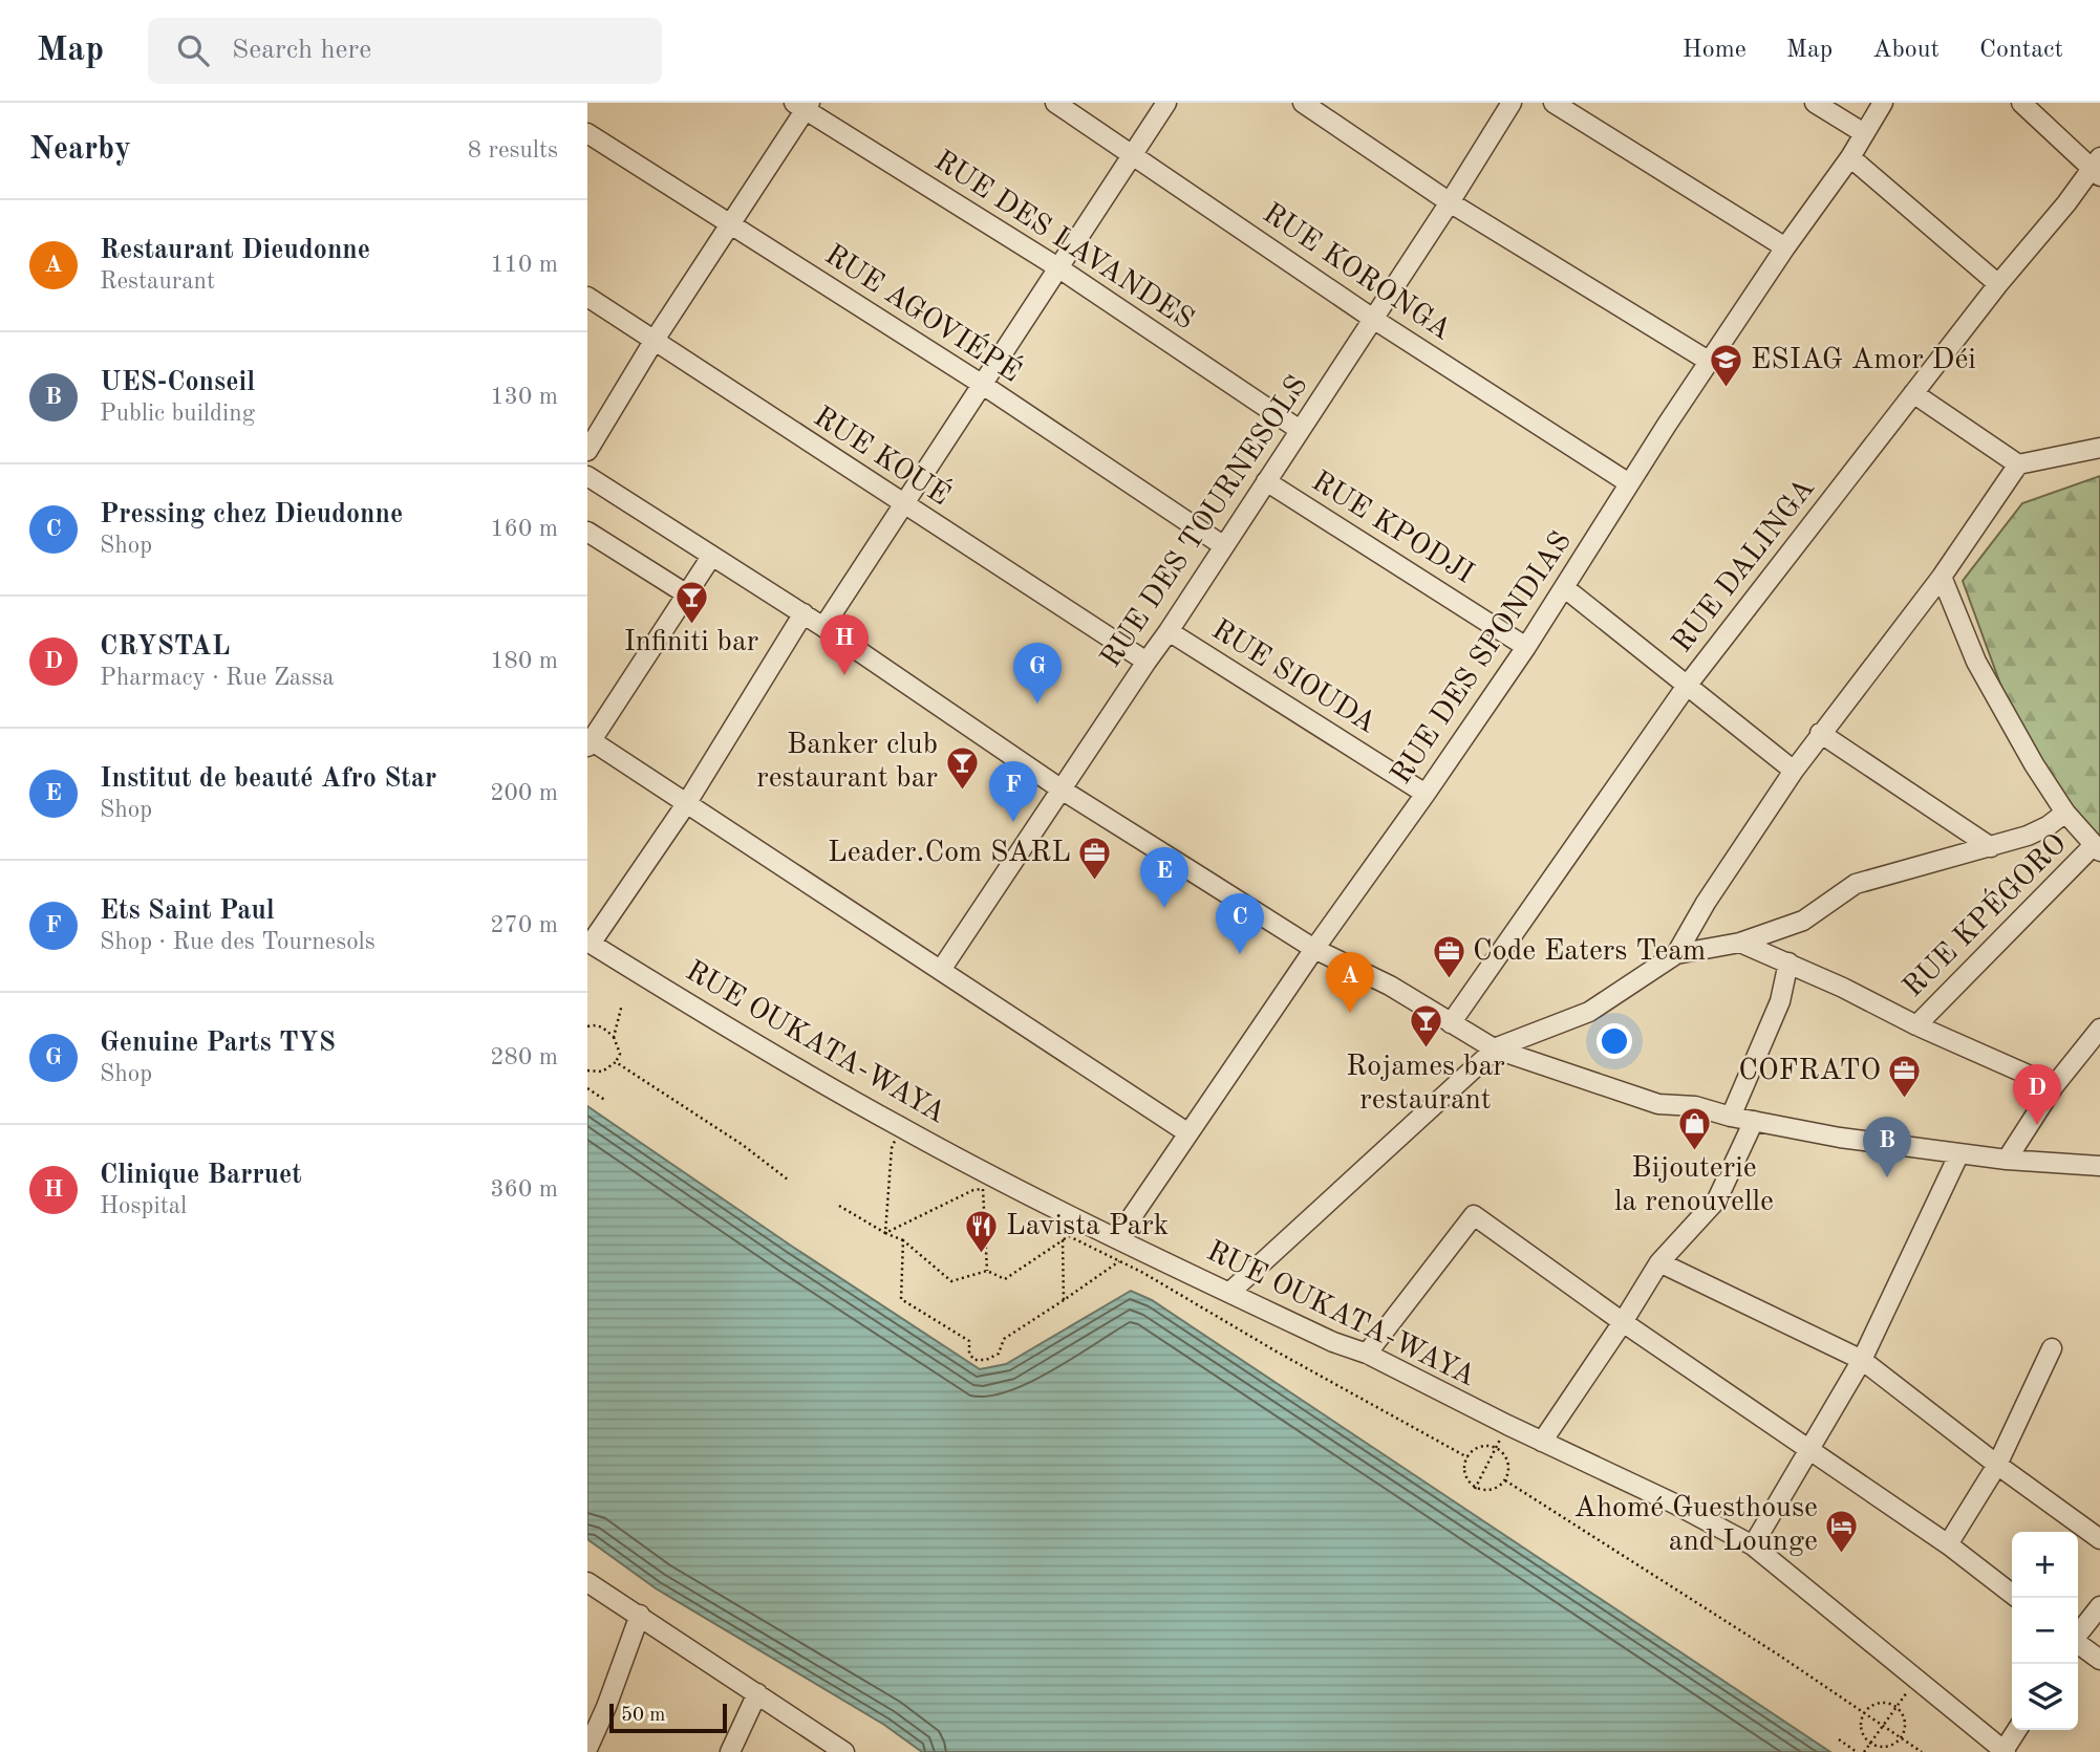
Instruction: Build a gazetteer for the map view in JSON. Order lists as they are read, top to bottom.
{
  "streets": {
    "street": [
      "RUE DES LAVANDES",
      "RUE KORONGA",
      "RUE AGOVIÉPÉ",
      "RUE KOUÉ",
      "RUE DES TOURNESOLS",
      "RUE KPODJI",
      "RUE DALINGA",
      "RUE DES SPONDIAS",
      "RUE SIOUDA",
      "RUE KPÉGORO",
      "RUE OUKATA-WAYA"
    ]
  },
  "crossings": [
    ["RUE DES LAVANDES", "RUE DES TOURNESOLS"],
    ["RUE KORONGA", "RUE DES TOURNESOLS"],
    ["RUE KORONGA", "RUE DES SPONDIAS"],
    ["RUE AGOVIÉPÉ", "RUE DES TOURNESOLS"],
    ["RUE KOUÉ", "RUE DES TOURNESOLS"],
    ["RUE DES TOURNESOLS", "RUE KPODJI"],
    ["RUE DES TOURNESOLS", "RUE SIOUDA"],
    ["RUE KPODJI", "RUE DES SPONDIAS"],
    ["RUE DES SPONDIAS", "RUE SIOUDA"],
    ["RUE DES SPONDIAS", "RUE OUKATA-WAYA"]
  ],
  "places": {
    "school or university": ["ESIAG Amor Déi"],
    "bar": ["Infiniti bar", "Banker club restaurant bar", "Rojames bar restaurant"],
    "office": ["Leader.Com SARL", "Code Eaters Team", "COFRATO"],
    "shop": ["Bijouterie la renouvelle"],
    "restaurant": ["Lavista Park"],
    "hotel": ["Ahomé Guesthouse and Lounge"]
  },
  "scale_bar": "50 m",
  "page": {
    "header": "Map",
    "search": "Search here",
    "nav": [
      "Home",
      "Map",
      "About",
      "Contact"
    ],
    "heading": ["Nearby", "8 results"],
    "list": [
      {
        "mark": "A",
        "name": "Restaurant Dieudonne",
        "note": "Restaurant",
        "value": "110 m"
      },
      {
        "mark": "B",
        "name": "UES-Conseil",
        "note": "Public building",
        "value": "130 m"
      },
      {
        "mark": "C",
        "name": "Pressing chez Dieudonne",
        "note": "Shop",
        "value": "160 m"
      },
      {
        "mark": "D",
        "name": "CRYSTAL",
        "note": "Pharmacy · Rue Zassa",
        "value": "180 m"
      },
      {
        "mark": "E",
        "name": "Institut de beauté Afro Star",
        "note": "Shop",
        "value": "200 m"
      },
      {
        "mark": "F",
        "name": "Ets Saint Paul",
        "note": "Shop · Rue des Tournesols",
        "value": "270 m"
      },
      {
        "mark": "G",
        "name": "Genuine Parts TYS",
        "note": "Shop",
        "value": "280 m"
      },
      {
        "mark": "H",
        "name": "Clinique Barruet",
        "note": "Hospital",
        "value": "360 m"
      }
    ],
    "pins": [
      "H",
      "G",
      "F",
      "E",
      "C",
      "A",
      "D",
      "B"
    ],
    "map_buttons": ["+", "−"],
    "scale": "50 m"
  }
}
